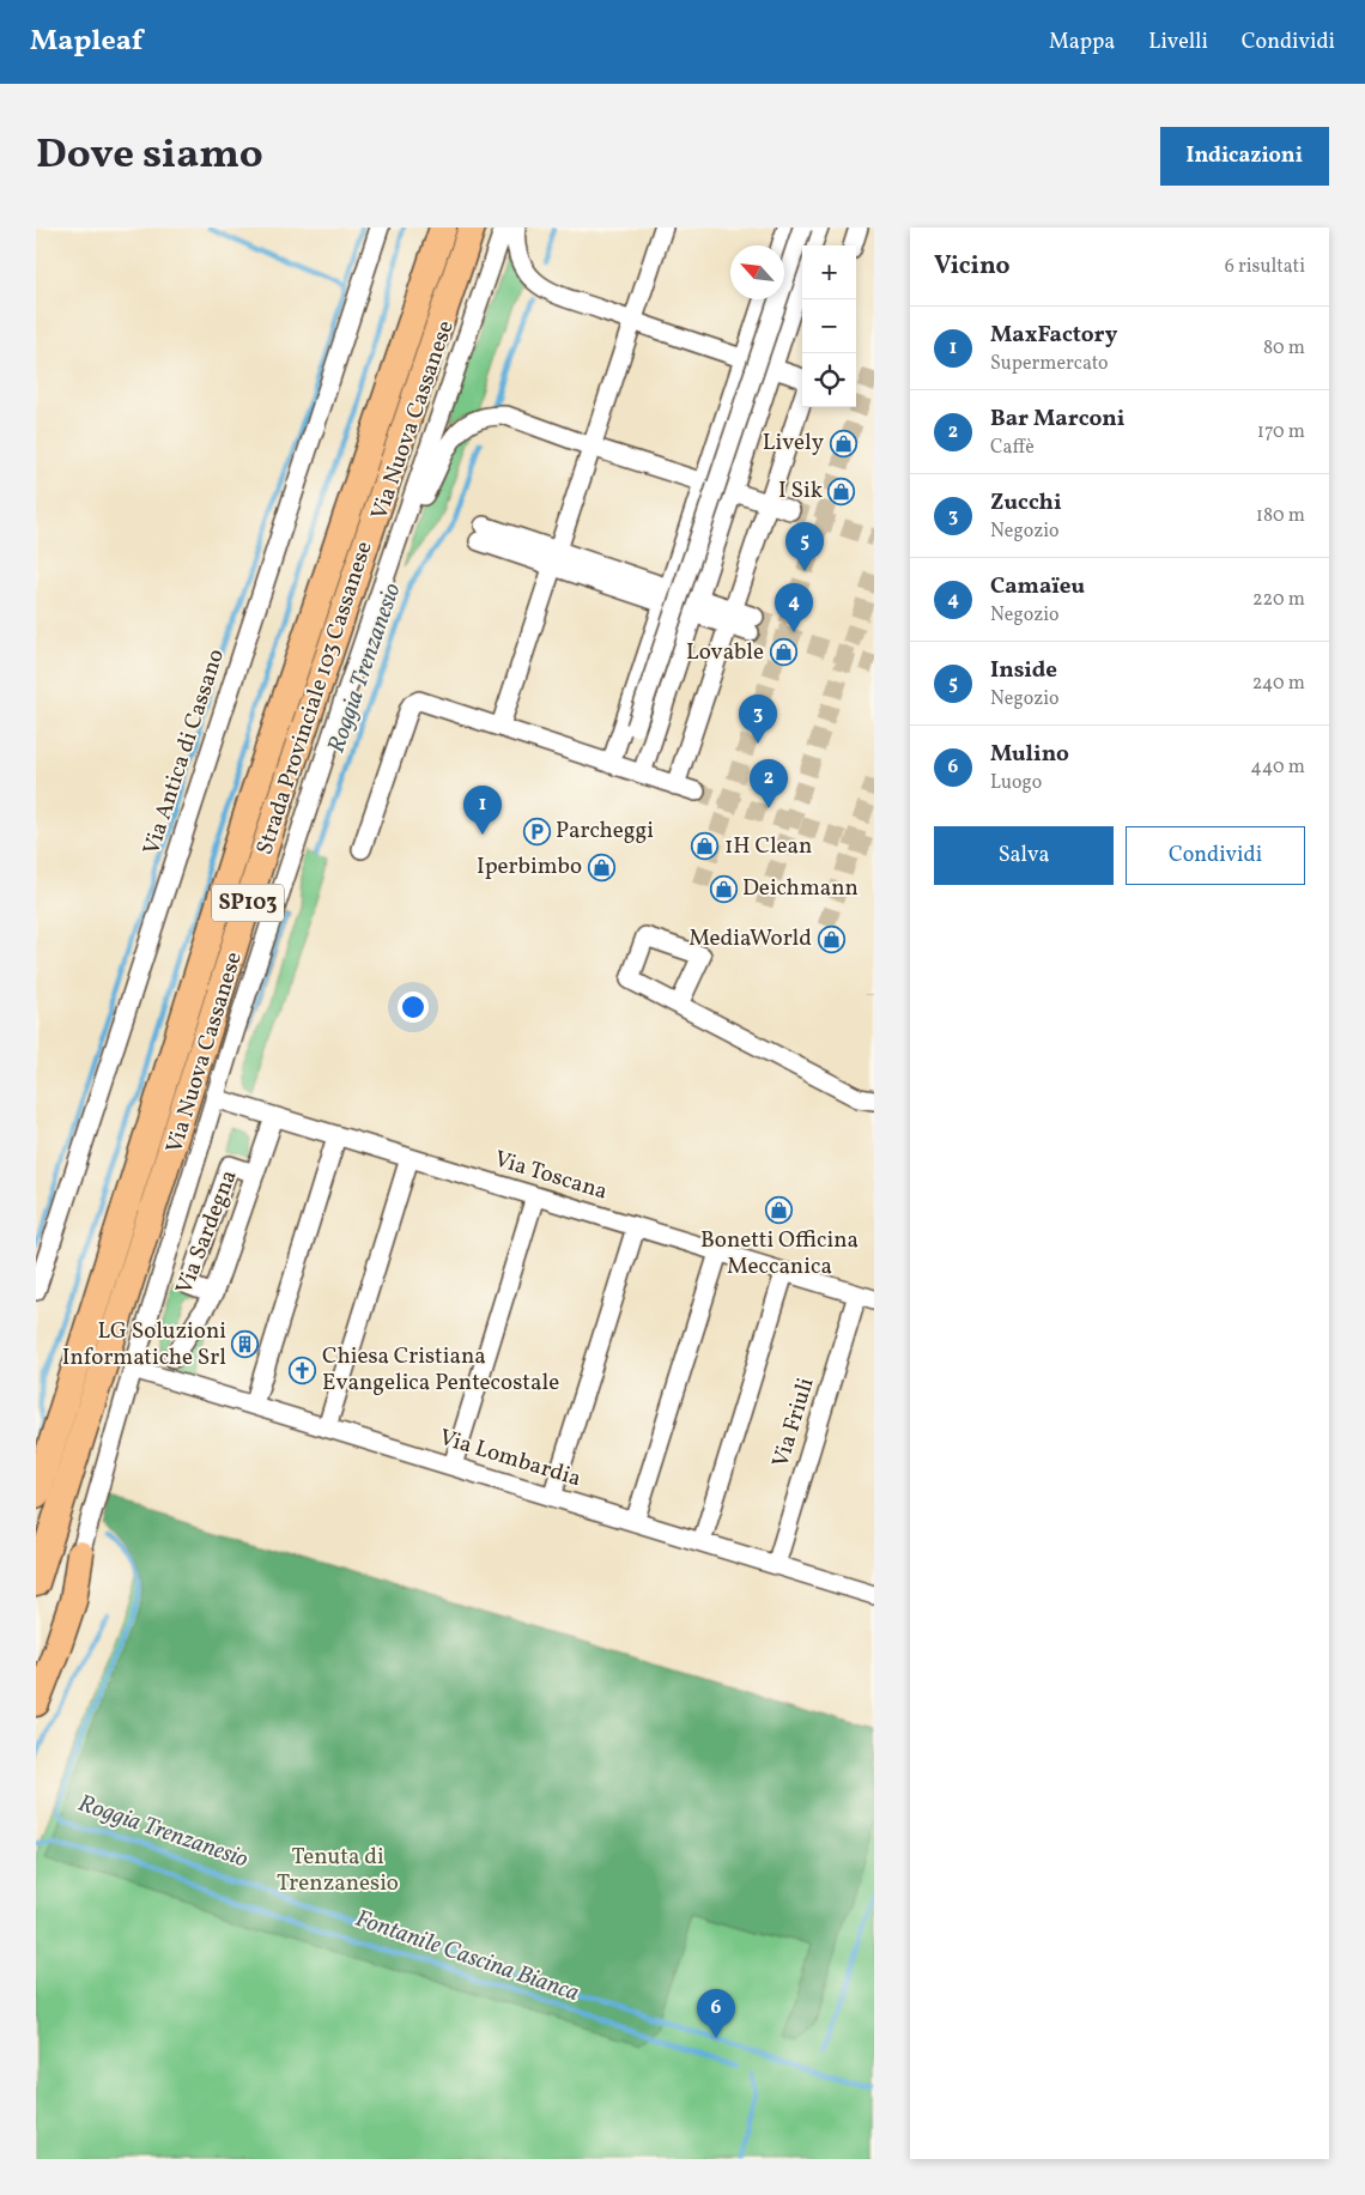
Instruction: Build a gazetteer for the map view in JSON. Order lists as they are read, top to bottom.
{
  "streets": {
    "highway": ["Strada Provinciale 103 Cassanese", "SP103"],
    "street": [
      "Via Nuova Cassanese",
      "Via Antica di Cassano",
      "Via Toscana",
      "Via Sardegna",
      "Via Friuli",
      "Via Lombardia"
    ]
  },
  "crossings": [
    ["Via Nuova Cassanese", "SP103"],
    ["Via Nuova Cassanese", "Via Toscana"],
    ["Via Nuova Cassanese", "Via Lombardia"],
    ["Strada Provinciale 103 Cassanese", "SP103"],
    ["Via Toscana", "Via Sardegna"],
    ["Via Toscana", "Via Friuli"],
    ["Via Friuli", "Via Lombardia"]
  ],
  "water": ["Roggia Trenzanesio", "Fontanile Cascina Bianca"],
  "parks": ["Tenuta di Trenzanesio"],
  "places": {
    "shop": [
      "Lively",
      "I Sik",
      "Lovable",
      "1H Clean",
      "Iperbimbo",
      "Deichmann",
      "MediaWorld",
      "Bonetti Officina Meccanica"
    ],
    "parking": ["Parcheggi"],
    "building": ["LG Soluzioni Informatiche Srl"],
    "church": ["Chiesa Cristiana Evangelica Pentecostale"]
  },
  "north": "top left",
  "page": {
    "header": "Mapleaf",
    "nav": ["Mappa", "Livelli", "Condividi"],
    "title": "Dove siamo",
    "buttons": [
      "Indicazioni",
      ["Salva", "Condividi"]
    ],
    "heading": ["Vicino", "6 risultati"],
    "map_buttons": ["+", "−"],
    "list": [
      {
        "mark": "1",
        "name": "MaxFactory",
        "note": "Supermercato",
        "value": "80 m"
      },
      {
        "mark": "2",
        "name": "Bar Marconi",
        "note": "Caffè",
        "value": "170 m"
      },
      {
        "mark": "3",
        "name": "Zucchi",
        "note": "Negozio",
        "value": "180 m"
      },
      {
        "mark": "4",
        "name": "Camaïeu",
        "note": "Negozio",
        "value": "220 m"
      },
      {
        "mark": "5",
        "name": "Inside",
        "note": "Negozio",
        "value": "240 m"
      },
      {
        "mark": "6",
        "name": "Mulino",
        "note": "Luogo",
        "value": "440 m"
      }
    ],
    "pins": [
      "5",
      "4",
      "3",
      "2",
      "1",
      "6"
    ]
  }
}
